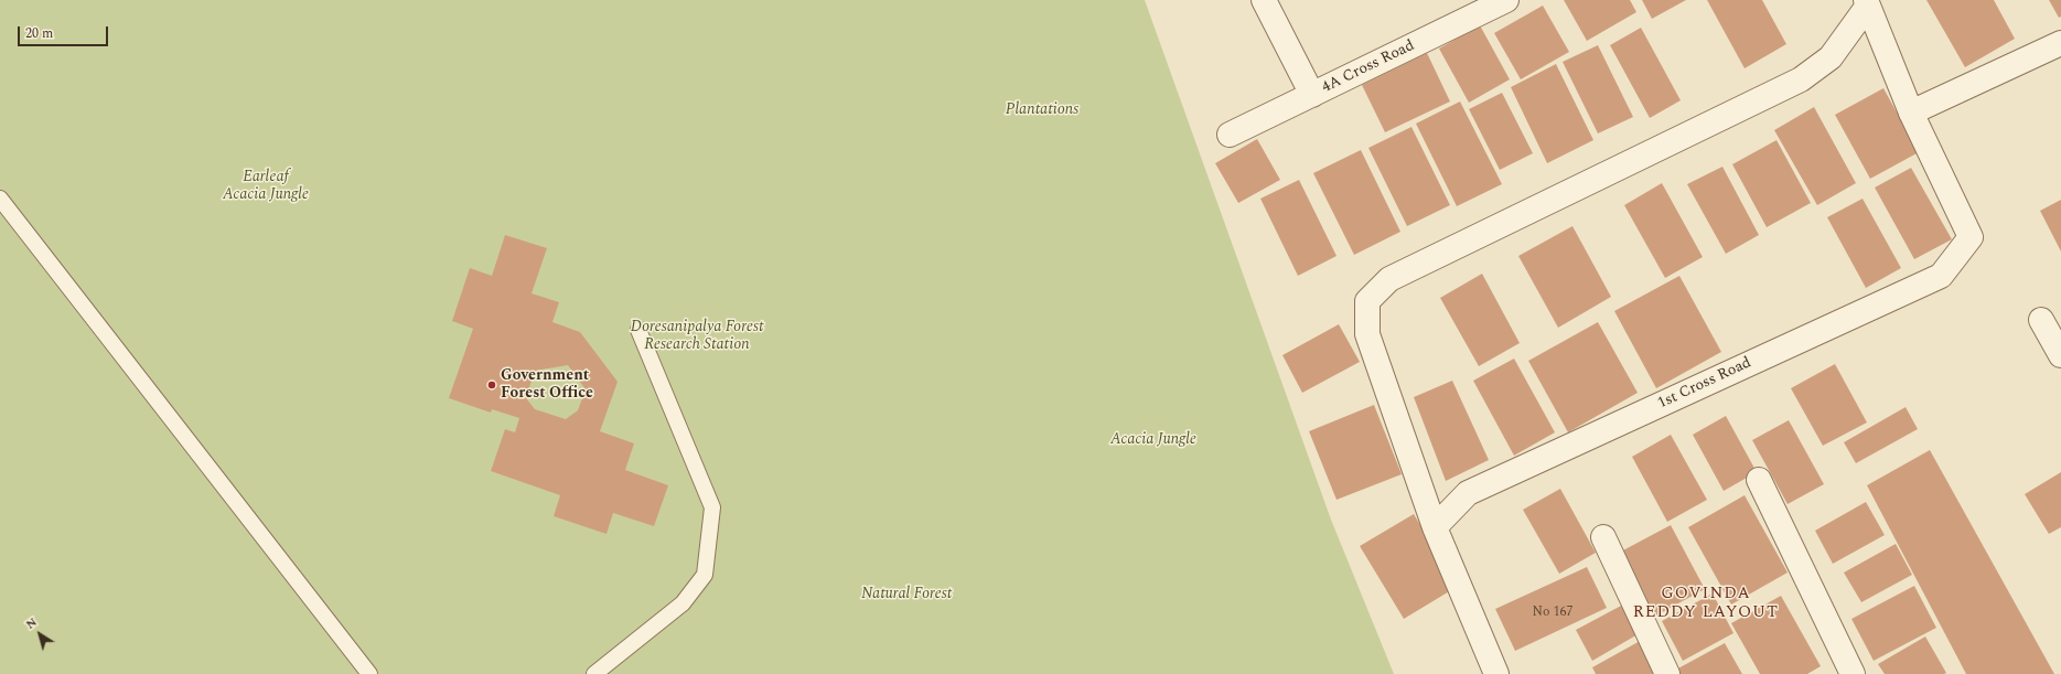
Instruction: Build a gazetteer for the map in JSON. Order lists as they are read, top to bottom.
{
  "streets": {
    "street": ["4A Cross Road", "1st Cross Road"]
  },
  "districts": ["GOVINDA REDDY LAYOUT"],
  "parks": [
    "Plantations",
    "Earleaf Acacia Jungle",
    "Doresanipalya Forest Research Station",
    "Acacia Jungle",
    "Natural Forest"
  ],
  "places": ["Government Forest Office"],
  "house_numbers": ["No 167"],
  "scale_bar": "20 m",
  "north": "top left"
}
